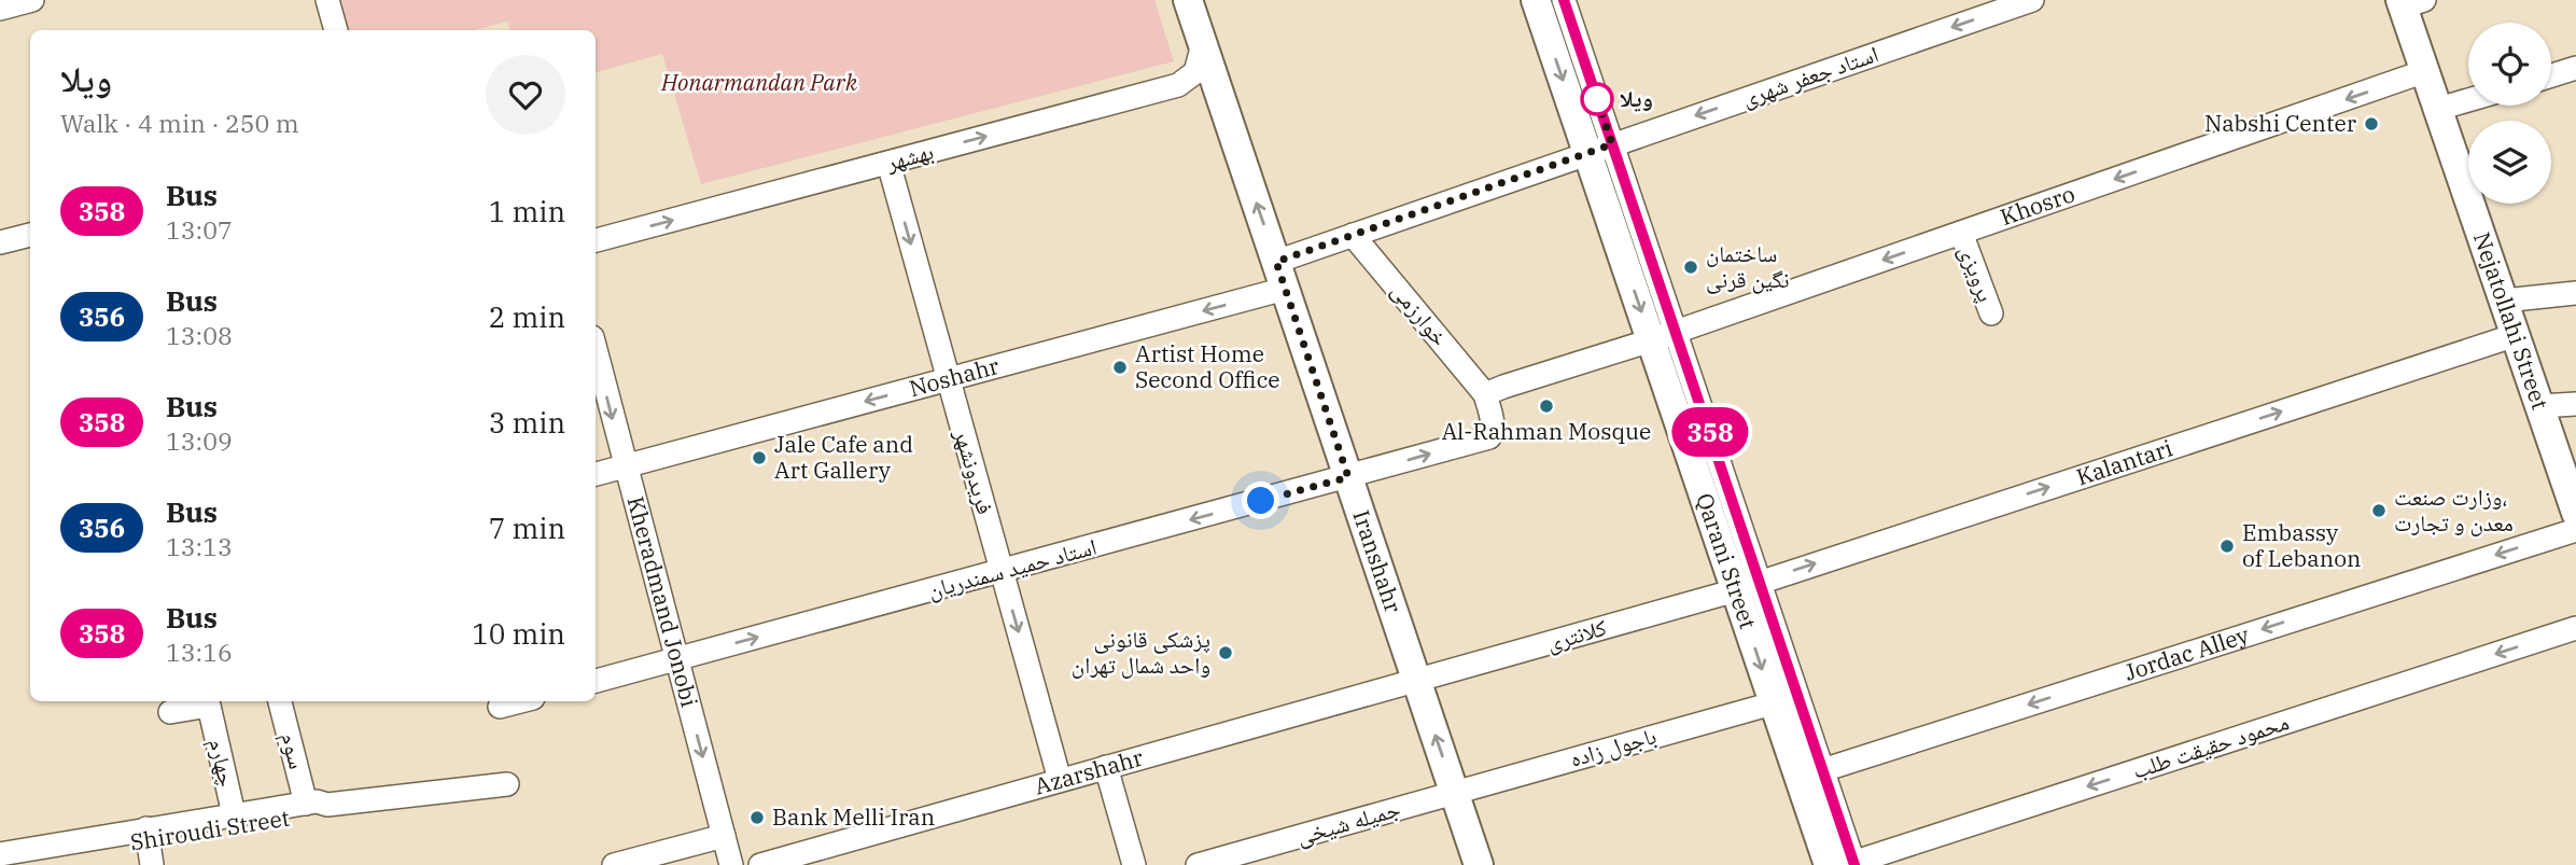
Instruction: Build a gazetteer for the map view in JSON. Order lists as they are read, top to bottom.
{
  "streets": {
    "main road": ["Nejatollahi Street", "Iranshahr", "Qarani Street"],
    "street": [
      "استاد جعفر شهری",
      "بهشهر",
      "Khosro",
      "پرویزی",
      "خوارزمی",
      "Noshahr",
      "Kalantari",
      "فریدونشهر",
      "استاد حمید سمندریان",
      "Kheradmand Jonobi",
      "کلانتری",
      "Jordac Alley",
      "محمود حقیقت طلب",
      "باجول زاده",
      "سوم",
      "چهارم",
      "Azarshahr",
      "جمیله شیخی",
      "Shiroudi Street"
    ]
  },
  "crossings": [
    ["استاد جعفر شهری", "خوارزمی"],
    ["استاد جعفر شهری", "Iranshahr"],
    ["استاد جعفر شهری", "Qarani Street"],
    ["بهشهر", "فریدونشهر"],
    ["بهشهر", "Iranshahr"],
    ["Khosro", "پرویزی"],
    ["Khosro", "خوارزمی"],
    ["Khosro", "Nejatollahi Street"],
    ["Khosro", "Qarani Street"],
    ["Khosro", "استاد حمید سمندریان"],
    ["خوارزمی", "استاد حمید سمندریان"],
    ["Nejatollahi Street", "Kalantari"],
    ["Noshahr", "فریدونشهر"],
    ["Noshahr", "Iranshahr"],
    ["Noshahr", "Kheradmand Jonobi"],
    ["Kalantari", "Qarani Street"],
    ["Kalantari", "کلانتری"],
    ["فریدونشهر", "استاد حمید سمندریان"],
    ["فریدونشهر", "Azarshahr"],
    ["Iranshahr", "استاد حمید سمندریان"],
    ["Iranshahr", "کلانتری"],
    ["Iranshahr", "باجول زاده"],
    ["Iranshahr", "Azarshahr"],
    ["Iranshahr", "جمیله شیخی"],
    ["Qarani Street", "کلانتری"],
    ["Qarani Street", "Jordac Alley"],
    ["Qarani Street", "محمود حقیقت طلب"],
    ["Qarani Street", "باجول زاده"],
    ["استاد حمید سمندریان", "Kheradmand Jonobi"],
    ["کلانتری", "Azarshahr"],
    ["باجول زاده", "جمیله شیخی"],
    ["سوم", "Shiroudi Street"],
    ["چهارم", "Shiroudi Street"]
  ],
  "one_way": [
    "استاد جعفر شهری",
    "بهشهر",
    "Khosro",
    "Noshahr",
    "Kalantari",
    "فریدونشهر",
    "Iranshahr",
    "Kheradmand Jonobi",
    "Jordac Alley",
    "محمود حقیقت طلب"
  ],
  "parks": ["Honarmandan Park"],
  "places": [
    "ویلا",
    "Nabshi Center",
    "ساختمان نگین قرنی",
    "Artist Home Second Office",
    "Al-Rahman Mosque",
    "Jale Cafe and Art Gallery",
    "وزارت صنعت، معدن و تجارت",
    "Embassy of Lebanon",
    "پزشکی قانونی واحد شمال تهران",
    "Bank Melli Iran"
  ],
  "lines": ["bus line 358"],
  "page": {
    "on_map": "358",
    "heading": ["ویلا", "Walk · 4 min · 250 m"],
    "list": [
      {
        "mark": "358",
        "name": "Bus",
        "note": "13:07",
        "value": "1 min"
      },
      {
        "mark": "356",
        "name": "Bus",
        "note": "13:08",
        "value": "2 min"
      },
      {
        "mark": "358",
        "name": "Bus",
        "note": "13:09",
        "value": "3 min"
      },
      {
        "mark": "356",
        "name": "Bus",
        "note": "13:13",
        "value": "7 min"
      },
      {
        "mark": "358",
        "name": "Bus",
        "note": "13:16",
        "value": "10 min"
      }
    ]
  }
}
